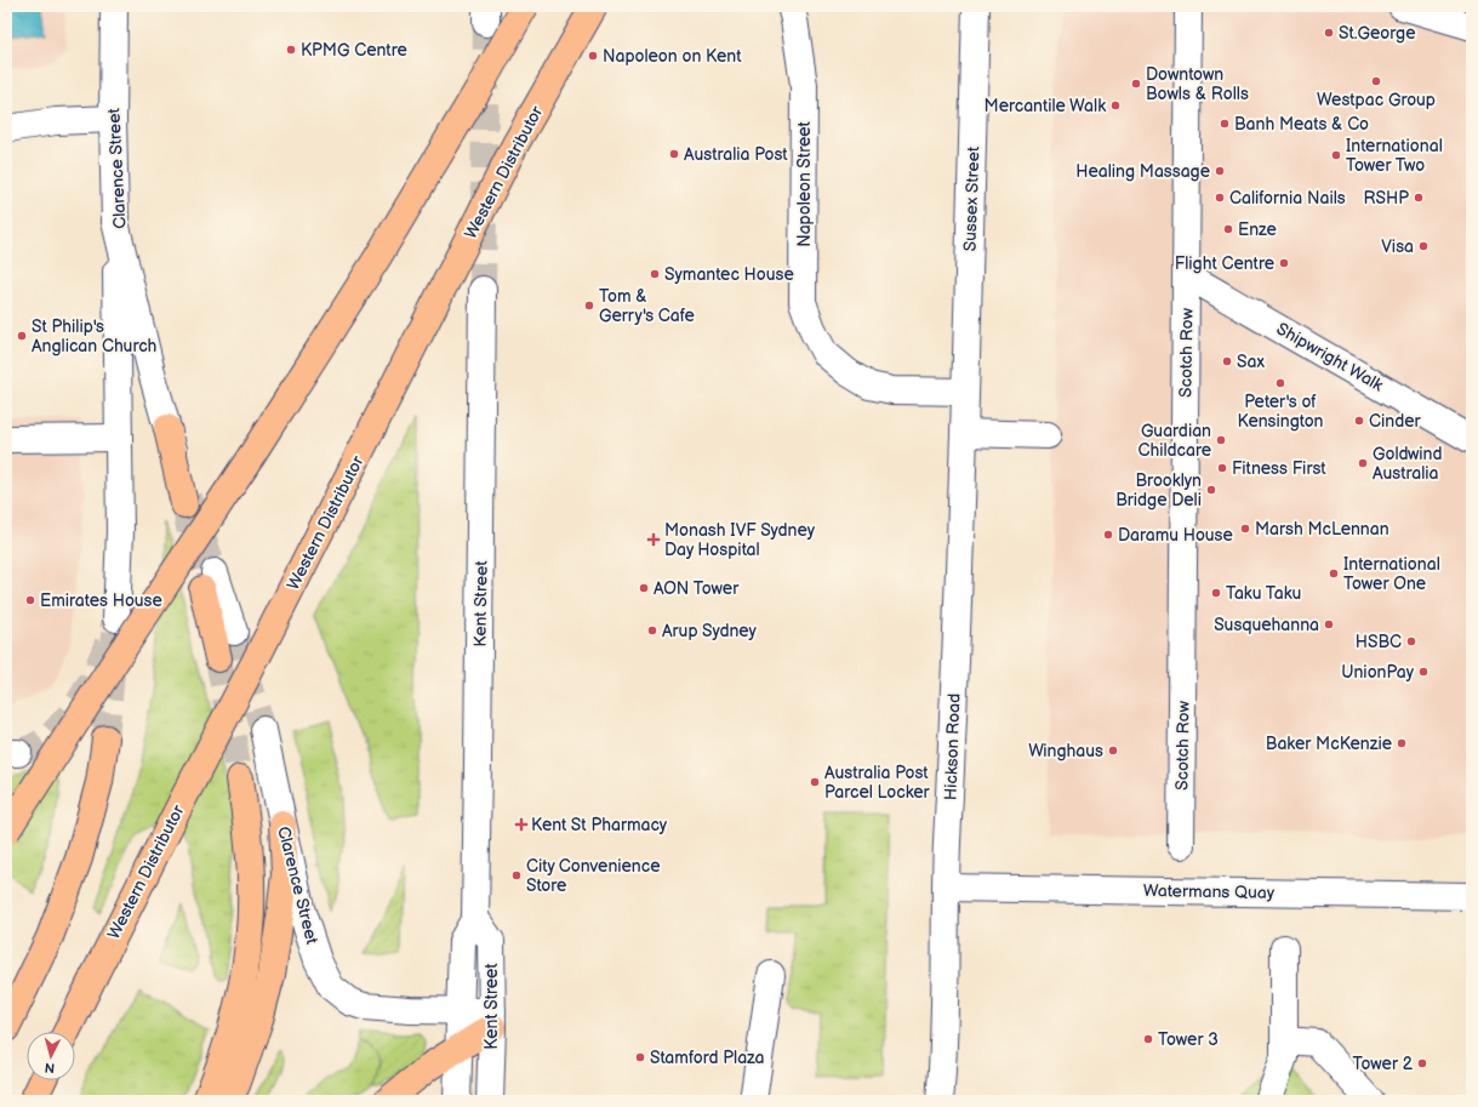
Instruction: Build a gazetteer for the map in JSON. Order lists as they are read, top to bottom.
{
  "streets": {
    "highway": ["Western Distributor"],
    "street": [
      "Clarence Street",
      "Napoleon Street",
      "Sussex Street",
      "Scotch Row",
      "Shipwright Walk",
      "Kent Street",
      "Hickson Road",
      "Watermans Quay"
    ]
  },
  "crossings": [
    ["Clarence Street", "Kent Street"],
    ["Napoleon Street", "Sussex Street"],
    ["Napoleon Street", "Hickson Road"],
    ["Sussex Street", "Hickson Road"],
    ["Scotch Row", "Shipwright Walk"],
    ["Hickson Road", "Watermans Quay"]
  ],
  "places": {
    "other": [
      "St.George",
      "KPMG Centre",
      "Napoleon on Kent",
      "Westpac Group",
      "Downtown Bowls & Rolls",
      "Mercantile Walk",
      "Banh Meats & Co",
      "Australia Post",
      "International Tower Two",
      "Healing Massage",
      "California Nails",
      "RSHP",
      "Enze",
      "Visa",
      "Flight Centre",
      "Symantec House",
      "Tom & Gerry's Cafe",
      "St Philip's Anglican Church",
      "Sax",
      "Peter's of Kensington",
      "Cinder",
      "Guardian Childcare",
      "Goldwind Australia",
      "Fitness First",
      "Brooklyn Bridge Deli",
      "Marsh McLennan",
      "Daramu House",
      "International Tower One",
      "AON Tower",
      "Taku Taku",
      "Emirates House",
      "Susquehanna",
      "Arup Sydney",
      "HSBC",
      "UnionPay",
      "Baker McKenzie",
      "Winghaus",
      "Australia Post Parcel Locker",
      "City Convenience Store",
      "Tower 3",
      "Stamford Plaza",
      "Tower 2"
    ],
    "health": ["Monash IVF Sydney Day Hospital", "Kent St Pharmacy"]
  },
  "north": "bottom"
}
